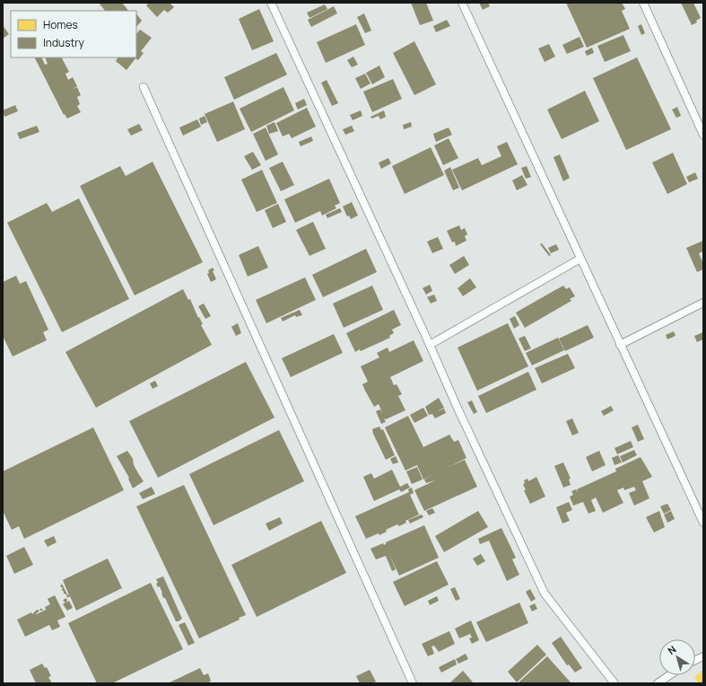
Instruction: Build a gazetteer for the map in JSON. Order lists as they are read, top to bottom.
{
  "legend": ["Homes", "Industry"],
  "north": "top left"
}
